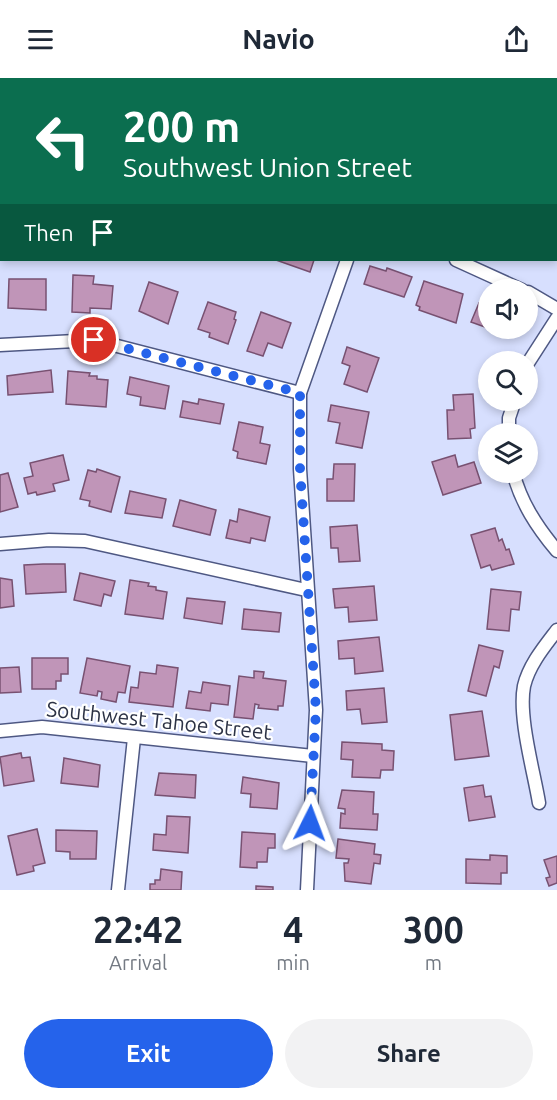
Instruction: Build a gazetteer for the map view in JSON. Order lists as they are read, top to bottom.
{
  "streets": {
    "street": ["Southwest Tahoe Street"]
  },
  "page": {
    "header": "Navio",
    "turn": ["200 m", "Southwest Union Street"],
    "then": "Then",
    "eta": [
      "22:42",
      "Arrival",
      "4",
      "min",
      "300",
      "m"
    ],
    "buttons": ["Exit", "Share"]
  }
}
